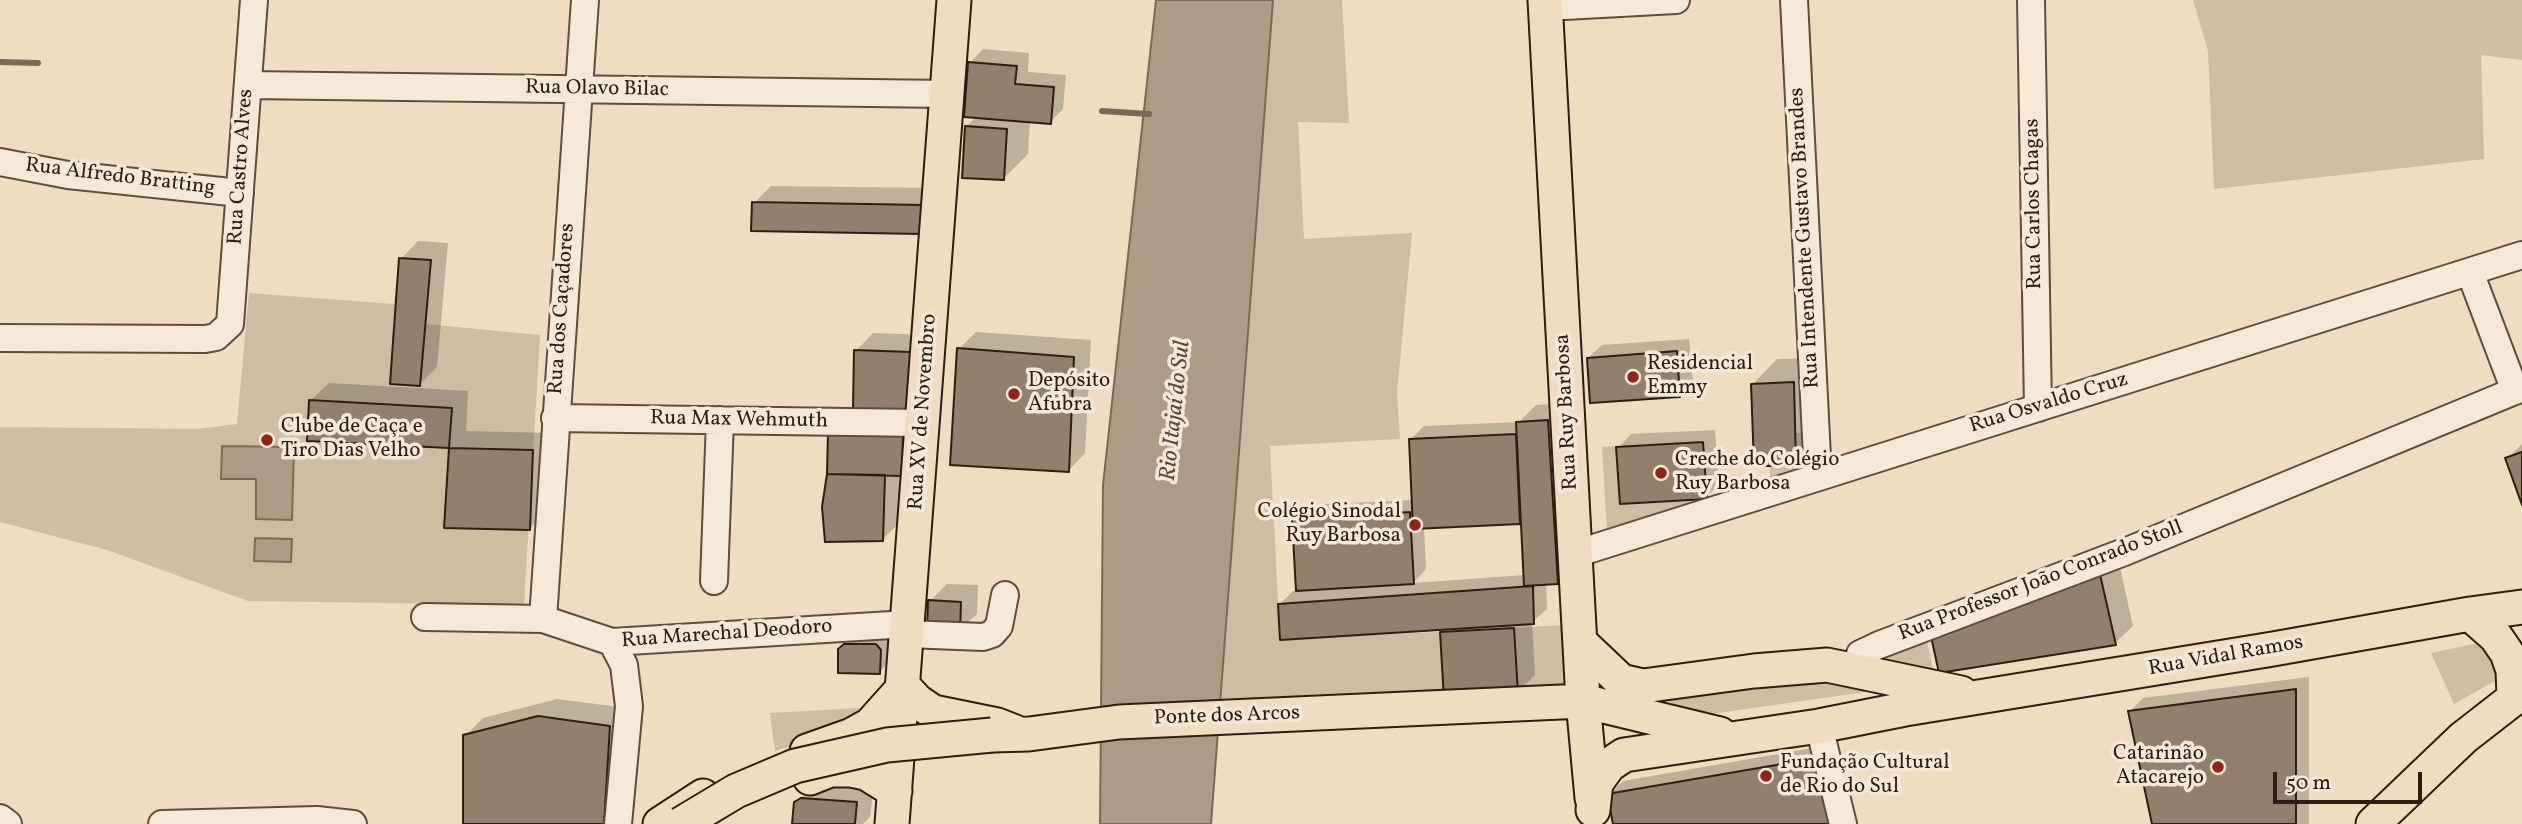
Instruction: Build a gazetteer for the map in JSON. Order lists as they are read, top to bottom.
{
  "streets": {
    "main road": [
      "Rua XV de Novembro",
      "Rua Ruy Barbosa",
      "Rua Vidal Ramos",
      "Ponte dos Arcos"
    ],
    "street": [
      "Rua Olavo Bilac",
      "Rua Castro Alves",
      "Rua Alfredo Bratting",
      "Rua Carlos Chagas",
      "Rua Intendente Gustavo Brandes",
      "Rua dos Caçadores",
      "Rua Osvaldo Cruz",
      "Rua Max Wehmuth",
      "Rua Professor João Conrado Stoll",
      "Rua Marechal Deodoro"
    ]
  },
  "crossings": [
    ["Rua Olavo Bilac", "Rua Castro Alves"],
    ["Rua Olavo Bilac", "Rua dos Caçadores"],
    ["Rua Olavo Bilac", "Rua XV de Novembro"],
    ["Rua Castro Alves", "Rua Alfredo Bratting"],
    ["Rua Carlos Chagas", "Rua Osvaldo Cruz"],
    ["Rua Intendente Gustavo Brandes", "Rua Osvaldo Cruz"],
    ["Rua dos Caçadores", "Rua Max Wehmuth"],
    ["Rua dos Caçadores", "Rua Marechal Deodoro"],
    ["Rua Osvaldo Cruz", "Rua Ruy Barbosa"],
    ["Rua XV de Novembro", "Rua Max Wehmuth"],
    ["Rua XV de Novembro", "Rua Marechal Deodoro"],
    ["Rua Ruy Barbosa", "Rua Vidal Ramos"],
    ["Rua Ruy Barbosa", "Ponte dos Arcos"],
    ["Rua Professor João Conrado Stoll", "Rua Vidal Ramos"]
  ],
  "water": ["Rio Itajaí do Sul"],
  "places": [
    "Residencial Emmy",
    "Depósito Afubra",
    "Clube de Caça e Tiro Dias Velho",
    "Creche do Colégio Ruy Barbosa",
    "Colégio Sinodal Ruy Barbosa",
    "Catarinão Atacarejo",
    "Fundação Cultural de Rio do Sul"
  ],
  "scale_bar": "50 m"
}
